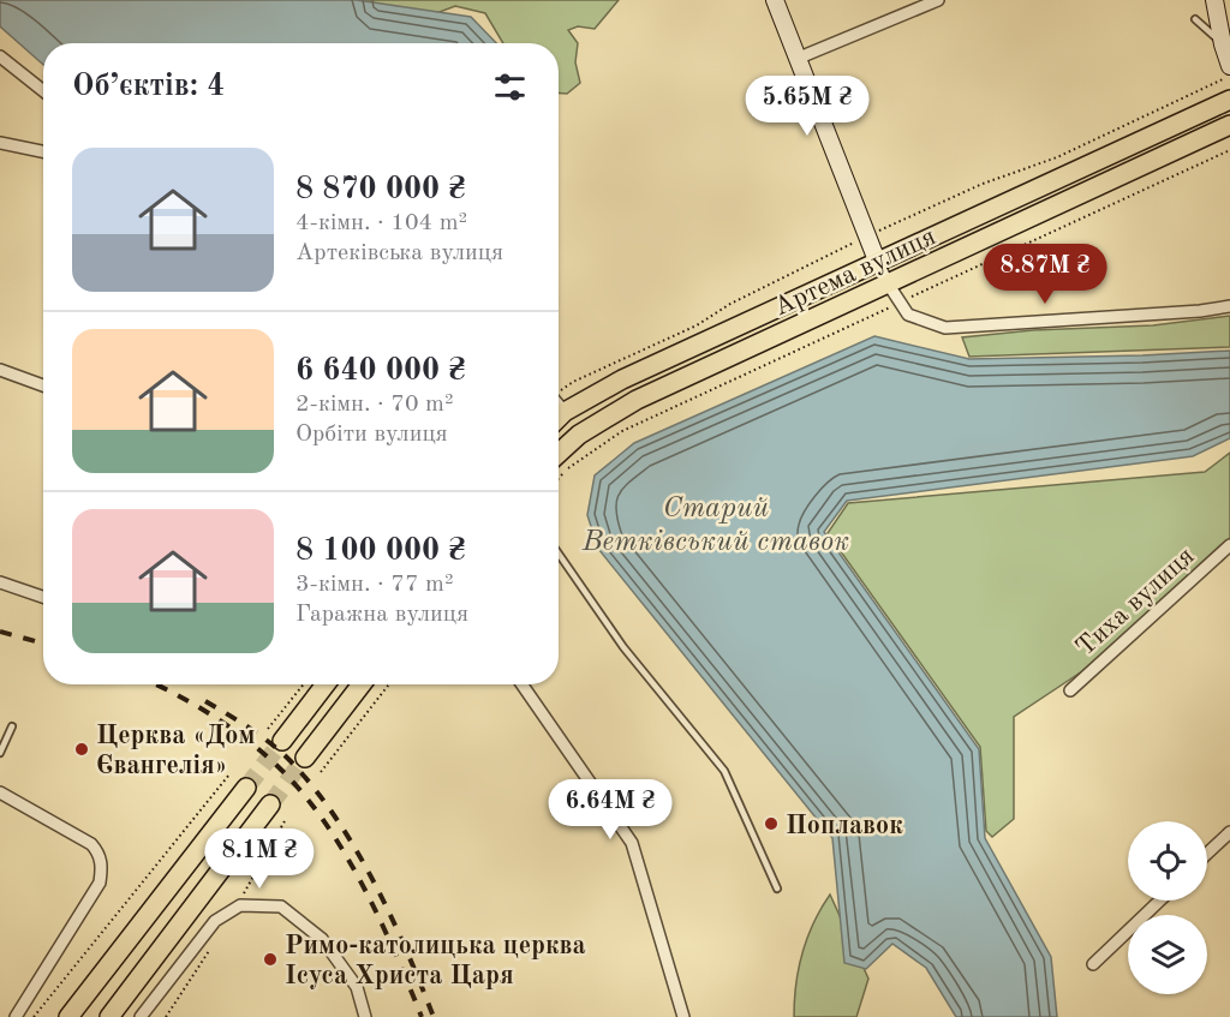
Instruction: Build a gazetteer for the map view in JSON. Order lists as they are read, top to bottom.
{
  "streets": {
    "main road": ["Артема вулиця"],
    "street": ["Тиха вулиця"]
  },
  "water": ["Старий Ветківський ставок"],
  "places": ["Церква «Дом Євангелія»", "Поплавок", "Римо-католицька церква Ісуса Христа Царя"],
  "page": {
    "heading": "Об’єктів: 4",
    "price": [
      "5.65M ₴",
      "8.87M ₴",
      "6.64M ₴",
      "8.1M ₴"
    ],
    "list": [
      {
        "name": "8 870 000 ₴",
        "note": "4-кімн. · 104 m² · Артеківська вулиця"
      },
      {
        "name": "6 640 000 ₴",
        "note": "2-кімн. · 70 m² · Орбіти вулиця"
      },
      {
        "name": "8 100 000 ₴",
        "note": "3-кімн. · 77 m² · Гаражна вулиця"
      }
    ]
  }
}
